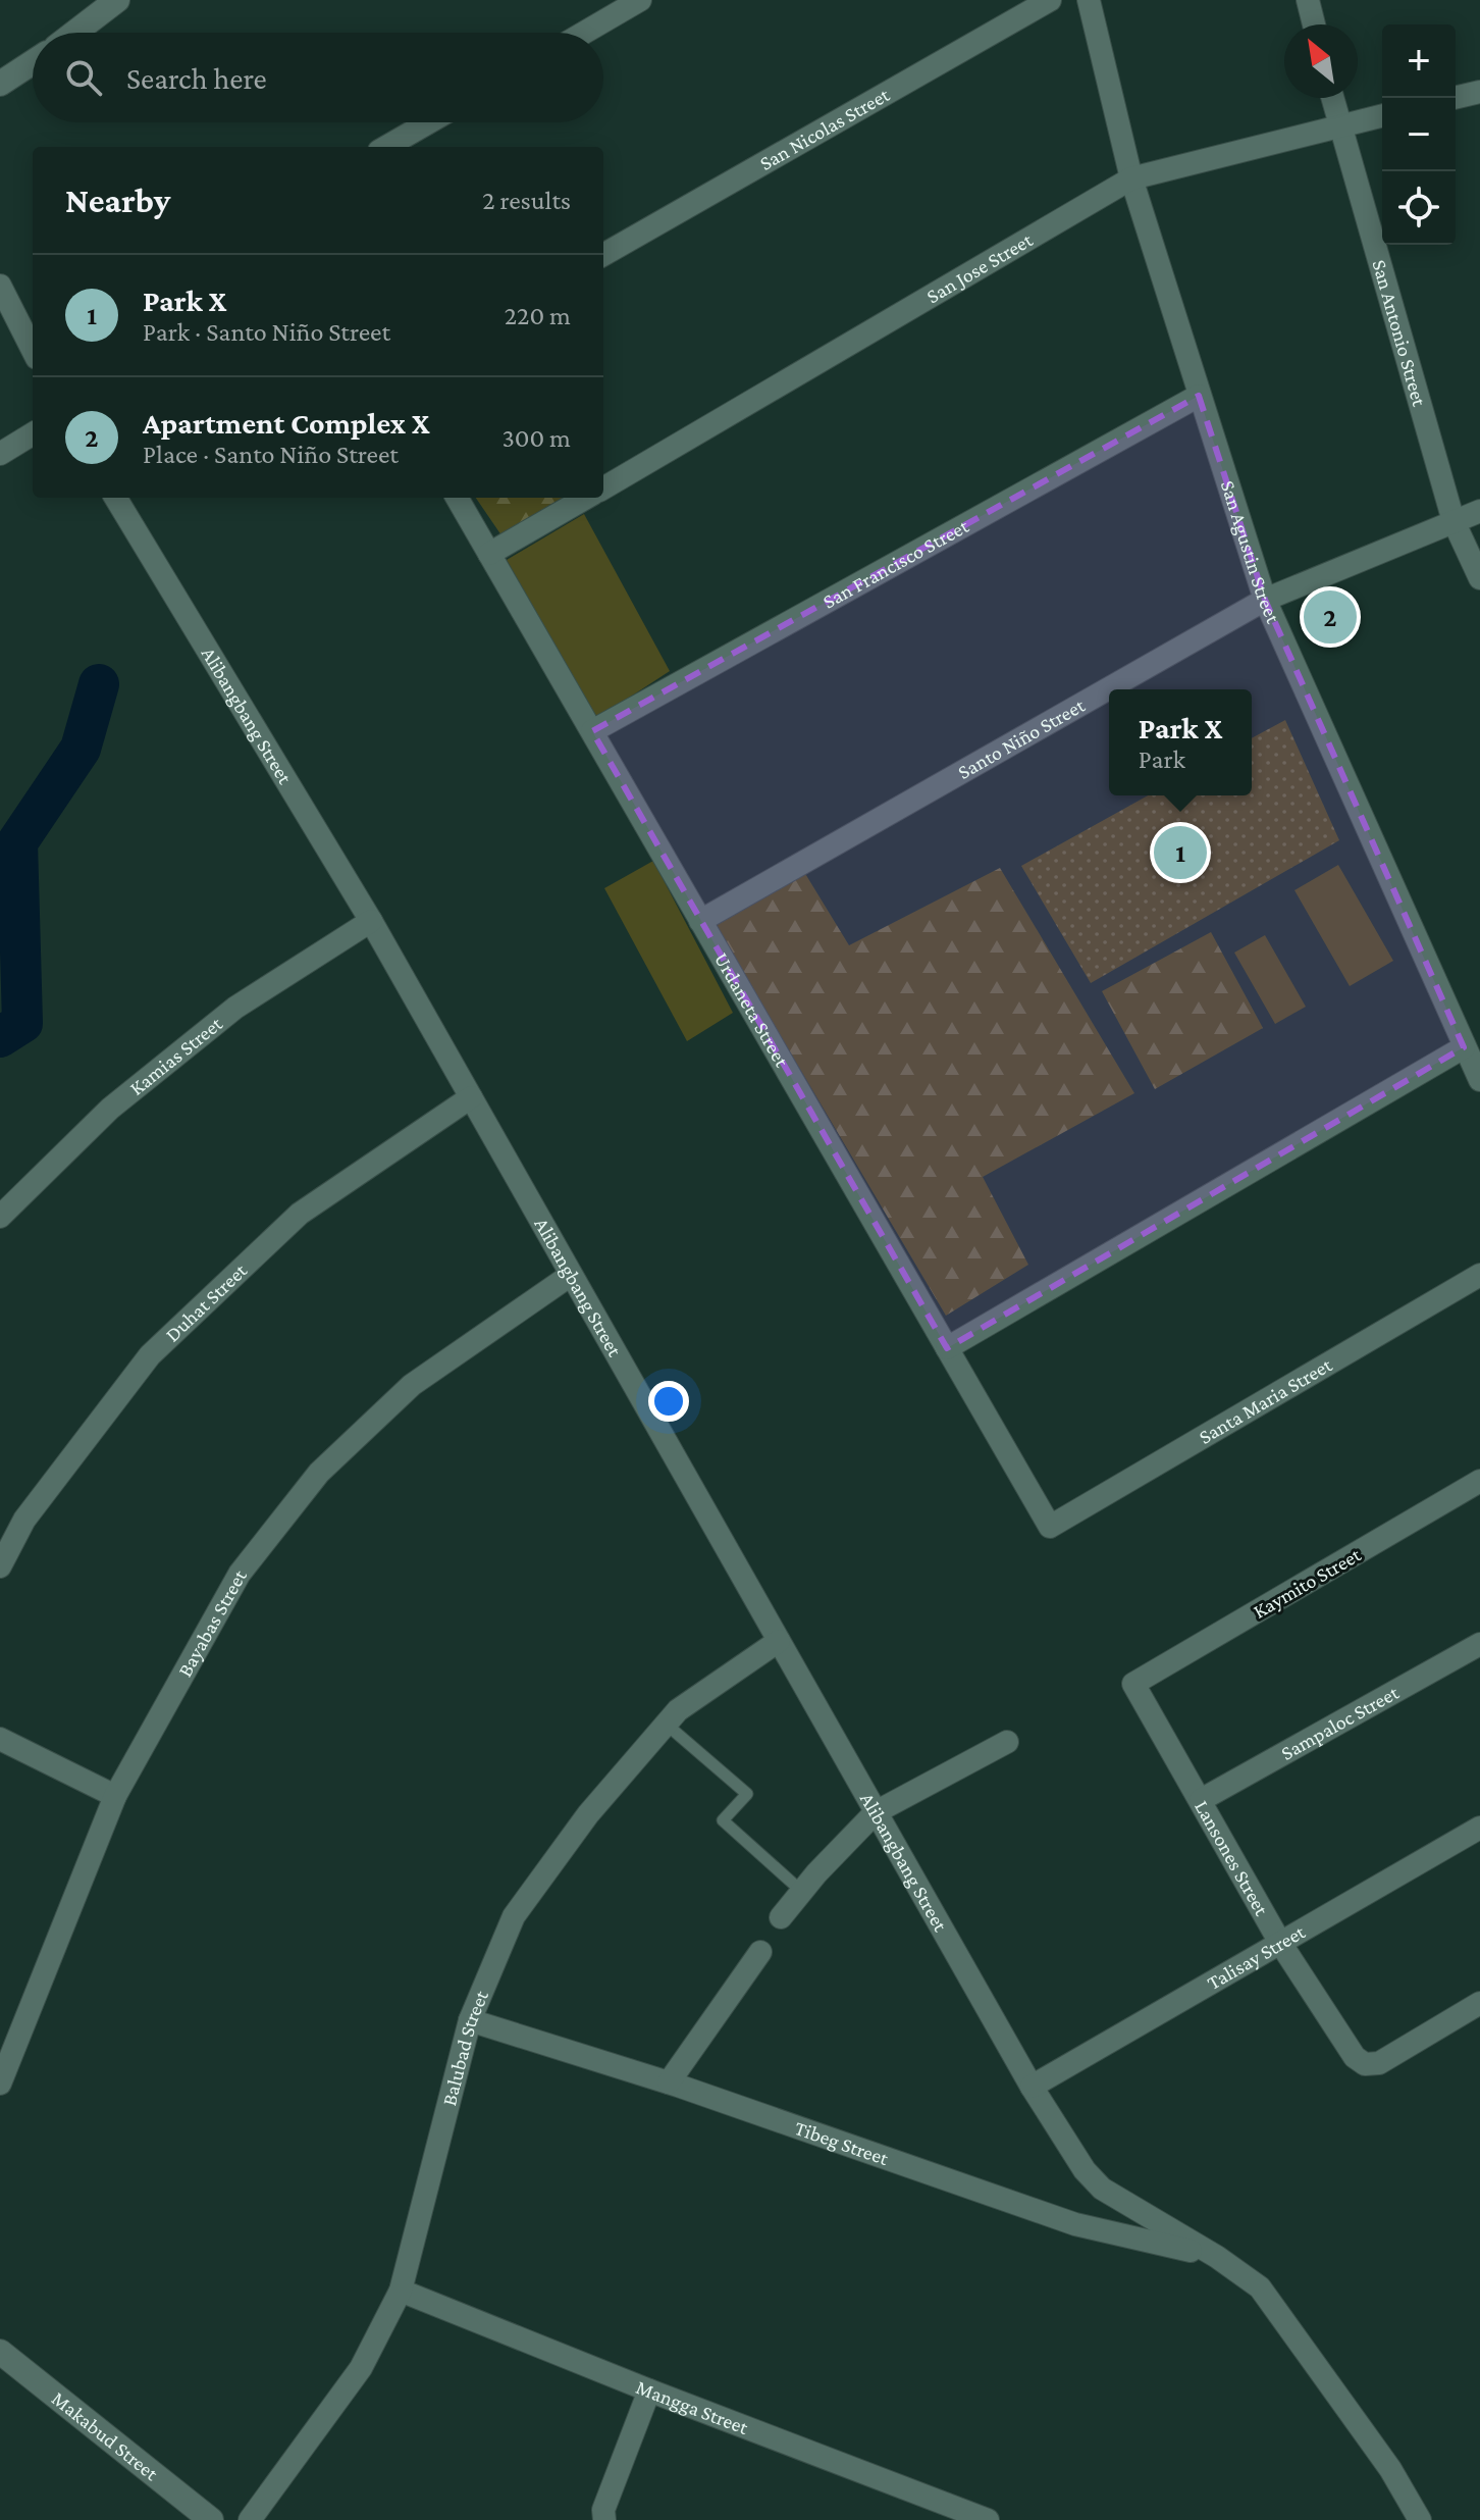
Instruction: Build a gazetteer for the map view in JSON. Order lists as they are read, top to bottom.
{
  "streets": {
    "street": [
      "San Nicolas Street",
      "San Jose Street",
      "San Antonio Street",
      "San Agustin Street",
      "San Francisco Street",
      "Alibangbang Street",
      "Santo Niño Street",
      "Urdaneta Street",
      "Kamias Street",
      "Duhat Street",
      "Santa Maria Street",
      "Kaymito Street",
      "Bayabas Street",
      "Sampaloc Street",
      "Lansones Street",
      "Talisay Street",
      "Balubad Street",
      "Tibeg Street",
      "Mangga Street",
      "Makabud Street"
    ]
  },
  "crossings": [
    ["San Jose Street", "San Antonio Street"],
    ["San Jose Street", "San Agustin Street"],
    ["San Antonio Street", "Santo Niño Street"],
    ["San Agustin Street", "San Francisco Street"],
    ["San Agustin Street", "Santo Niño Street"],
    ["San Francisco Street", "Urdaneta Street"],
    ["Alibangbang Street", "Kamias Street"],
    ["Alibangbang Street", "Duhat Street"],
    ["Alibangbang Street", "Bayabas Street"],
    ["Alibangbang Street", "Talisay Street"],
    ["Alibangbang Street", "Balubad Street"],
    ["Alibangbang Street", "Tibeg Street"],
    ["Santo Niño Street", "Urdaneta Street"],
    ["Urdaneta Street", "Santa Maria Street"],
    ["Kaymito Street", "Lansones Street"],
    ["Sampaloc Street", "Lansones Street"],
    ["Lansones Street", "Talisay Street"],
    ["Balubad Street", "Tibeg Street"],
    ["Balubad Street", "Mangga Street"]
  ],
  "north": "top left",
  "page": {
    "map_buttons": ["+", "−"],
    "search": "Search here",
    "heading": ["Nearby", "2 results"],
    "list": [
      {
        "mark": "1",
        "name": "Park X",
        "note": "Park · Santo Niño Street",
        "value": "220 m"
      },
      {
        "mark": "2",
        "name": "Apartment Complex X",
        "note": "Place · Santo Niño Street",
        "value": "300 m"
      }
    ],
    "pins": ["2", "1"],
    "popup": ["Park X", "Park"]
  }
}
